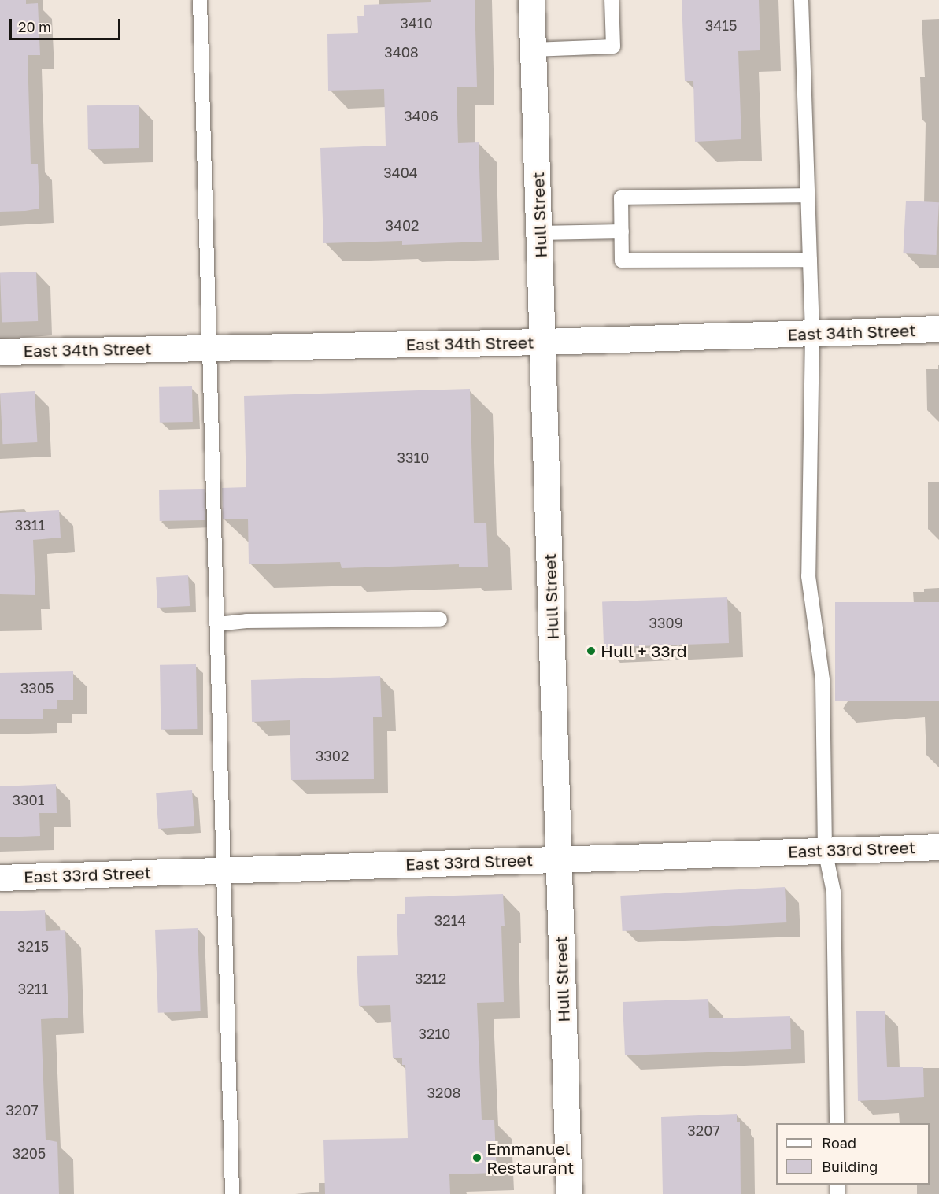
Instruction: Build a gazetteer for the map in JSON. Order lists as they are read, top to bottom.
{
  "streets": {
    "street": ["Hull Street", "East 34th Street", "East 33rd Street"]
  },
  "crossings": [
    ["Hull Street", "East 34th Street"],
    ["Hull Street", "East 33rd Street"]
  ],
  "places": ["Hull + 33rd", "Emmanuel Restaurant"],
  "house_numbers": [
    "3410",
    "3415",
    "3408",
    "3406",
    "3404",
    "3402",
    "3310",
    "3311",
    "3309",
    "3305",
    "3302",
    "3301",
    "3214",
    "3215",
    "3212",
    "3211",
    "3210",
    "3208",
    "3207",
    "3207",
    "3205"
  ],
  "legend": ["Road", "Building"],
  "scale_bar": "20 m"
}
